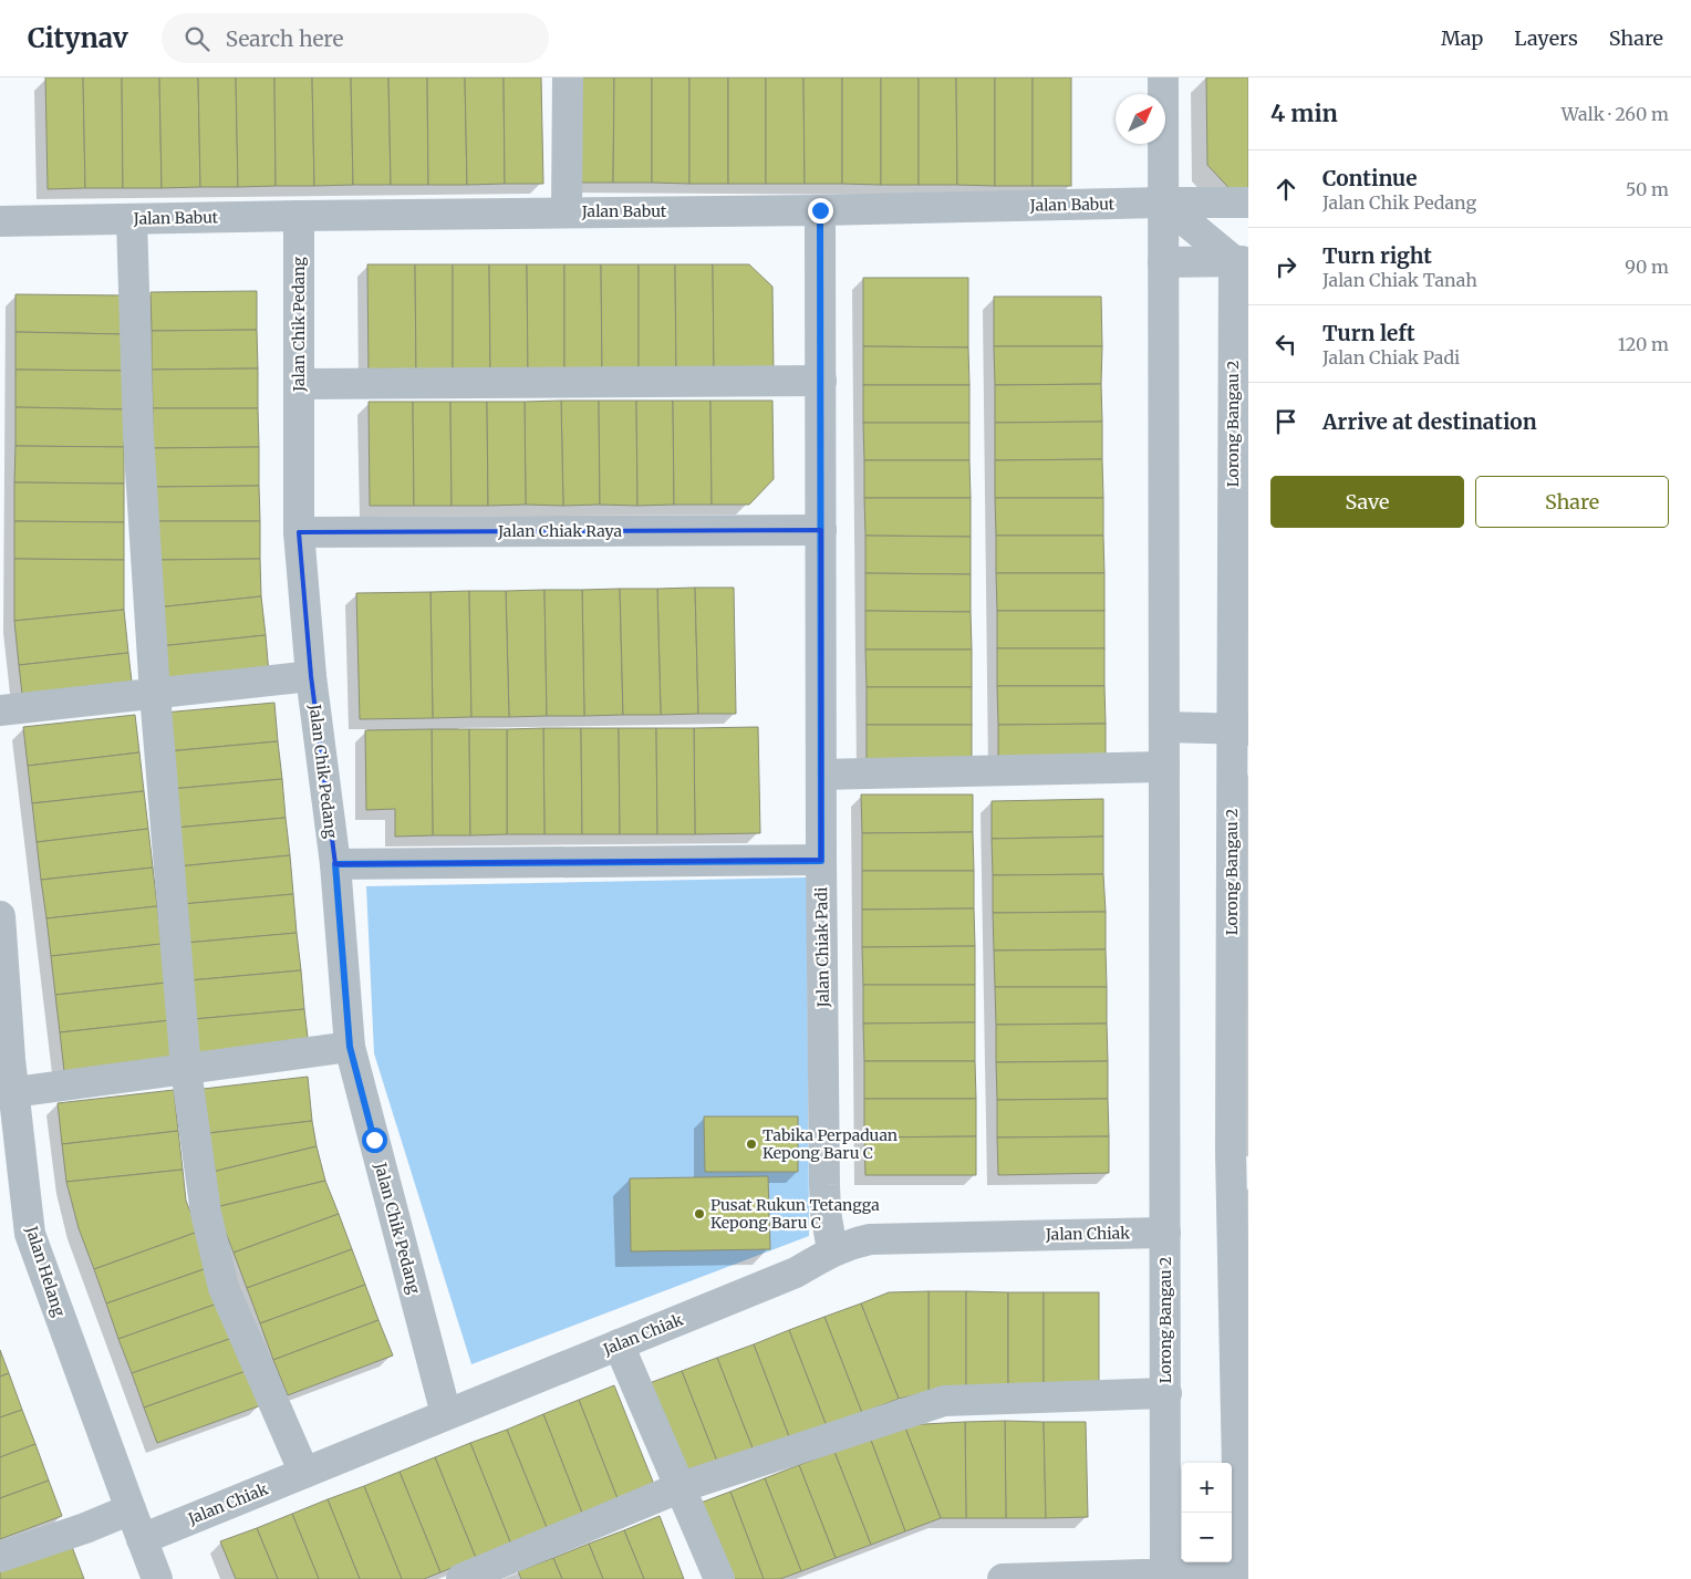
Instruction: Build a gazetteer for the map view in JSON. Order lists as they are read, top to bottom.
{
  "streets": {
    "street": [
      "Jalan Babut",
      "Jalan Chik Pedang",
      "Lorong Bangau 2",
      "Jalan Chiak Raya",
      "Jalan Chiak Padi",
      "Jalan Chiak",
      "Jalan Helang"
    ]
  },
  "crossings": [
    ["Jalan Babut", "Jalan Chik Pedang"],
    ["Jalan Babut", "Lorong Bangau 2"],
    ["Jalan Babut", "Jalan Chiak Padi"],
    ["Jalan Chik Pedang", "Jalan Chiak Raya"],
    ["Jalan Chik Pedang", "Jalan Chiak"],
    ["Lorong Bangau 2", "Jalan Chiak"],
    ["Jalan Chiak Raya", "Jalan Chiak Padi"],
    ["Jalan Chiak Padi", "Jalan Chiak"],
    ["Jalan Chiak", "Jalan Helang"]
  ],
  "places": ["Tabika Perpaduan Kepong Baru C", "Pusat Rukun Tetangga Kepong Baru C"],
  "north": "top right",
  "page": {
    "header": "Citynav",
    "search": "Search here",
    "nav": ["Map", "Layers", "Share"],
    "heading": ["4 min", "Walk · 260 m"],
    "list": [
      ["Continue", "Jalan Chik Pedang", "50 m"],
      ["Turn right", "Jalan Chiak Tanah", "90 m"],
      ["Turn left", "Jalan Chiak Padi", "120 m"],
      "Arrive at destination"
    ],
    "buttons": ["Save", "Share"],
    "map_buttons": ["+", "−"]
  }
}
